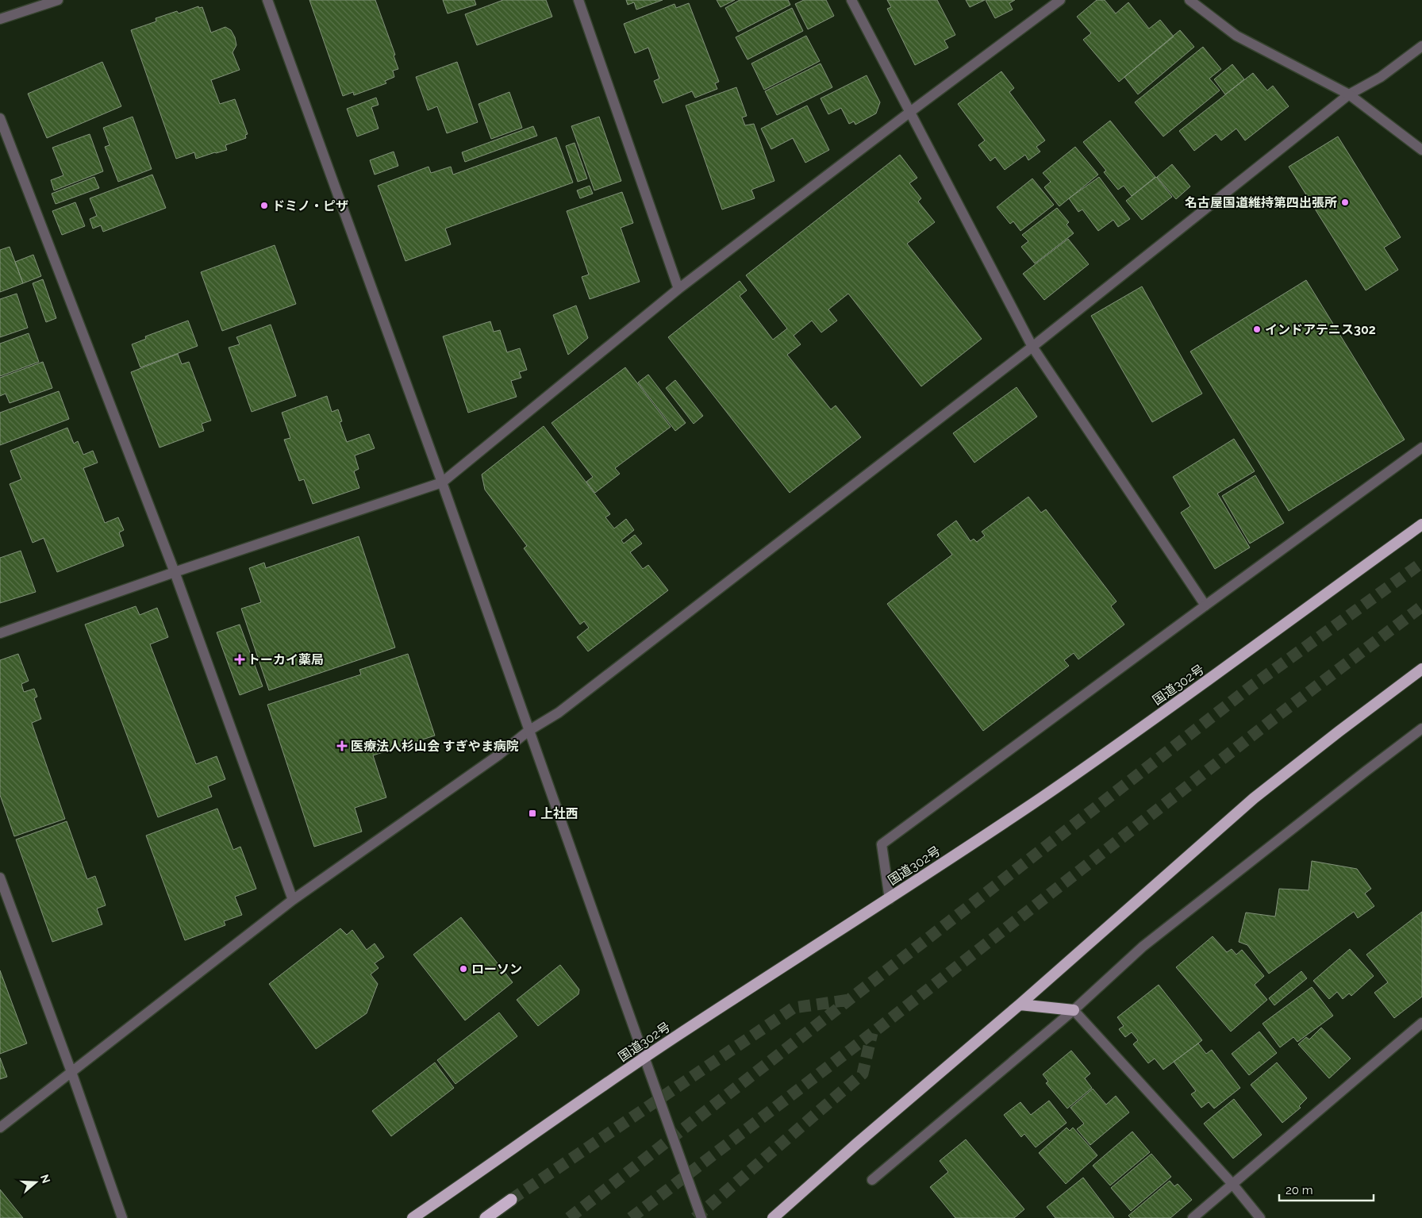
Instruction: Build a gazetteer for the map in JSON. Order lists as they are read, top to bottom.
{
  "streets": {
    "highway": ["国道302号"]
  },
  "places": {
    "other": [
      "名古屋国道維持第四出張所",
      "ドミノ・ピザ",
      "インドアテニス302",
      "ローソン"
    ],
    "health": ["トーカイ薬局", "医療法人杉山会 すぎやま病院"],
    "transit": ["上社西"]
  },
  "scale_bar": "20 m",
  "north": "right"
}
